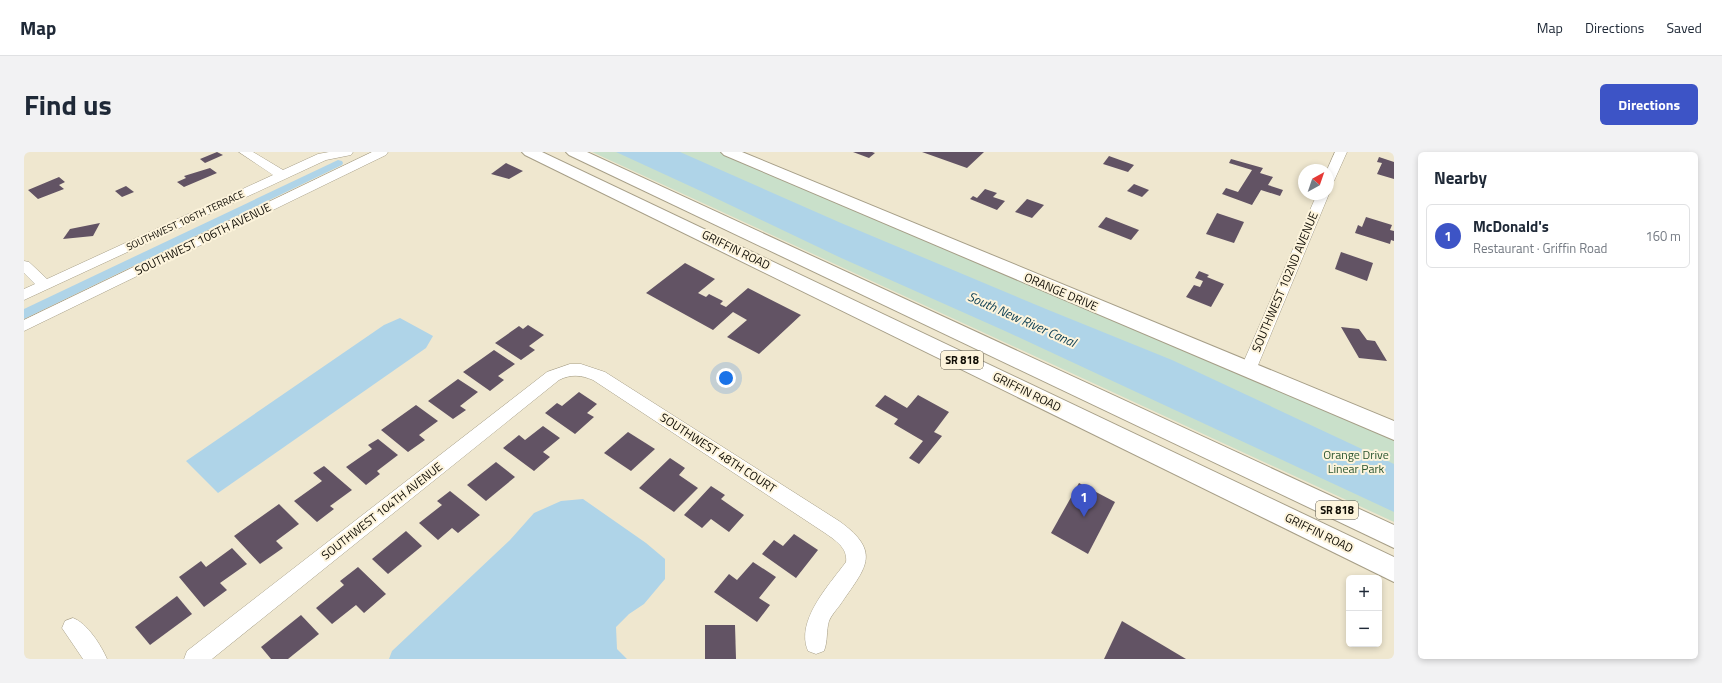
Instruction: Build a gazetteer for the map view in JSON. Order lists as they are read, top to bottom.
{
  "streets": {
    "main road": ["GRIFFIN ROAD", "ORANGE DRIVE", "SR 818"],
    "street": [
      "SOUTHWEST 106TH TERRACE",
      "SOUTHWEST 106TH AVENUE",
      "SOUTHWEST 102ND AVENUE",
      "SOUTHWEST 48TH COURT",
      "SOUTHWEST 104TH AVENUE"
    ]
  },
  "crossings": [
    ["SOUTHWEST 102ND AVENUE", "ORANGE DRIVE"],
    ["SOUTHWEST 48TH COURT", "SOUTHWEST 104TH AVENUE"]
  ],
  "water": ["South New River Canal"],
  "parks": ["Orange Drive Linear Park"],
  "north": "top right",
  "page": {
    "header": "Map",
    "nav": ["Map", "Directions", "Saved"],
    "title": "Find us",
    "buttons": "Directions",
    "heading": "Nearby",
    "list": [
      {
        "mark": "1",
        "name": "McDonald's",
        "note": "Restaurant · Griffin Road",
        "value": "160 m"
      }
    ],
    "pins": "1",
    "map_buttons": ["+", "−"]
  }
}
